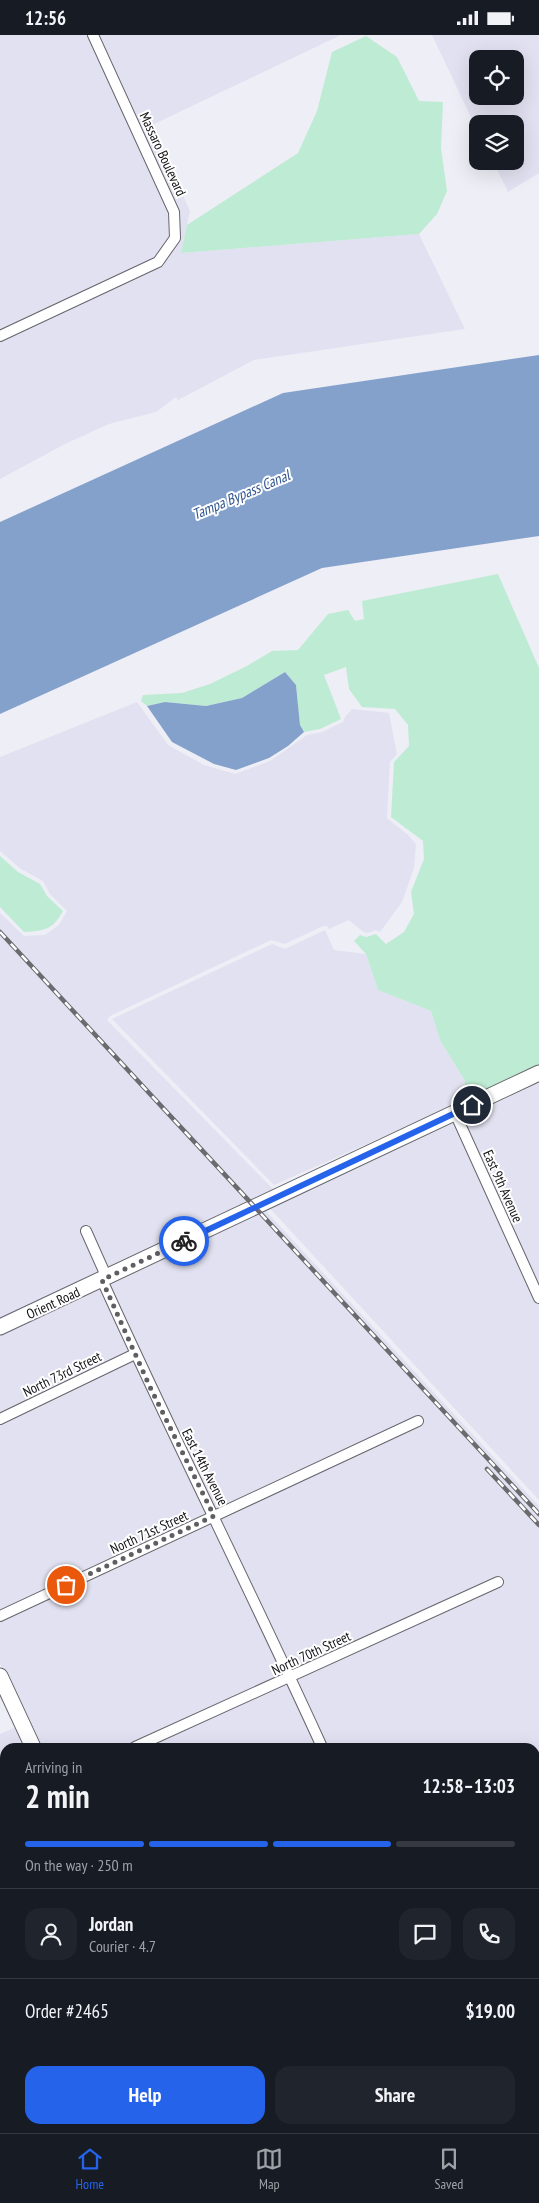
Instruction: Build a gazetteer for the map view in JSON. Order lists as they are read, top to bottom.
{
  "streets": {
    "street": [
      "Massaro Boulevard",
      "East 9th Avenue",
      "Orient Road",
      "North 73rd Street",
      "East 14th Avenue",
      "North 71st Street",
      "North 70th Street"
    ]
  },
  "crossings": [
    ["East 9th Avenue", "Orient Road"],
    ["Orient Road", "East 14th Avenue"],
    ["North 73rd Street", "East 14th Avenue"],
    ["East 14th Avenue", "North 71st Street"],
    ["East 14th Avenue", "North 70th Street"]
  ],
  "water": ["Tampa Bypass Canal"],
  "page": {
    "status": "12:56",
    "heading": ["2 min", "Arriving in", "12:58–13:03"],
    "panel": [
      "Jordan",
      "Courier · 4.7",
      "Order #2465",
      "$19.00"
    ],
    "bar": "On the way · 250 m",
    "buttons": ["Help", "Share"],
    "tabs": ["Home", "Map", "Saved"]
  }
}
